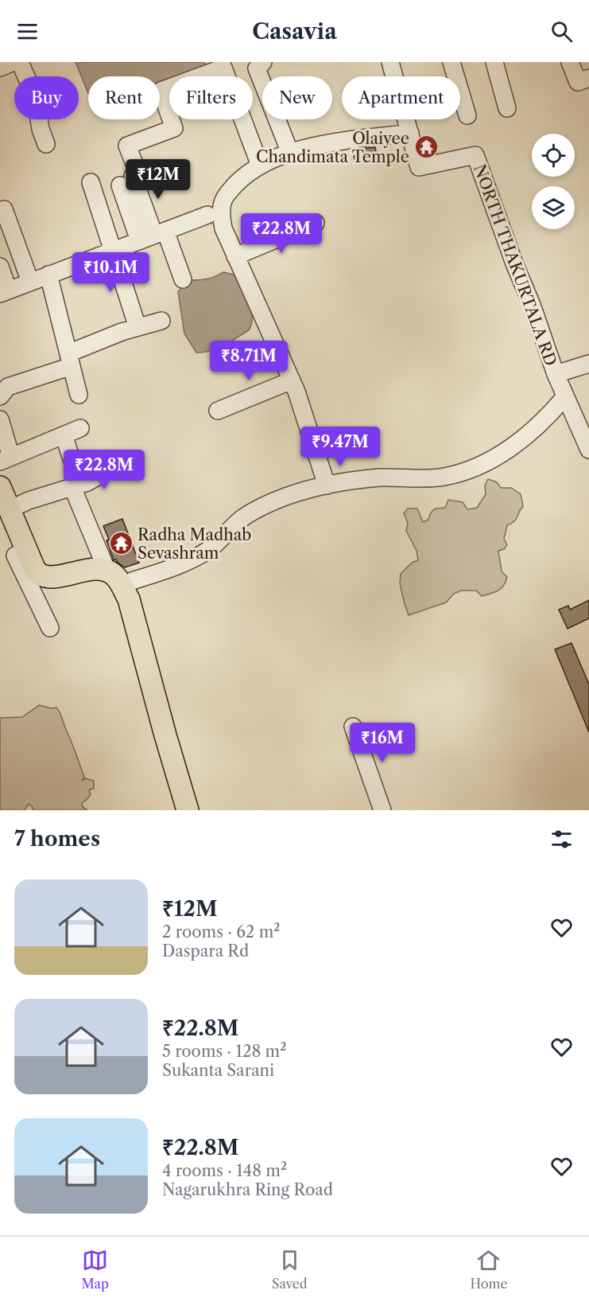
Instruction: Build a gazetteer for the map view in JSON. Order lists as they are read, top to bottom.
{
  "streets": {
    "street": ["NORTH THAKURTALA RD"]
  },
  "places": {
    "temple": ["Olaiyee Chandimata Temple", "Radha Madhab Sevashram"]
  },
  "page": {
    "header": "Casavia",
    "chip": [
      "Buy",
      "Rent",
      "Filters",
      "New",
      "Apartment"
    ],
    "price": [
      "₹12M",
      "₹22.8M",
      "₹10.1M",
      "₹8.71M",
      "₹9.47M",
      "₹22.8M",
      "₹16M"
    ],
    "heading": "7 homes",
    "list": [
      {
        "name": "₹12M",
        "note": "2 rooms · 62 m² · Daspara Rd"
      },
      {
        "name": "₹22.8M",
        "note": "5 rooms · 128 m² · Sukanta Sarani"
      },
      {
        "name": "₹22.8M",
        "note": "4 rooms · 148 m² · Nagarukhra Ring Road"
      }
    ],
    "tabs": ["Map", "Saved", "Home"]
  }
}
